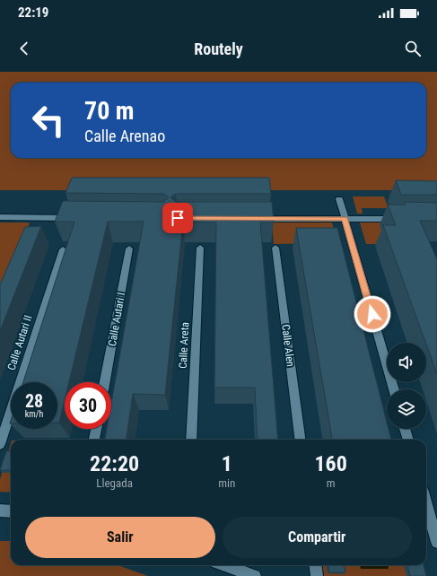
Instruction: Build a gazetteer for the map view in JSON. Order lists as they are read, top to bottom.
{
  "streets": {
    "street": [
      "Calle Autari I",
      "Calle Autari II",
      "Calle Areta",
      "Calle Alen"
    ]
  },
  "page": {
    "status": "22:19",
    "header": "Routely",
    "turn": ["70 m", "Calle Arenao"],
    "speed": "28 km/h",
    "limit": "30",
    "eta": [
      "22:20",
      "Llegada",
      "1",
      "min",
      "160",
      "m"
    ],
    "buttons": ["Salir", "Compartir"]
  }
}
